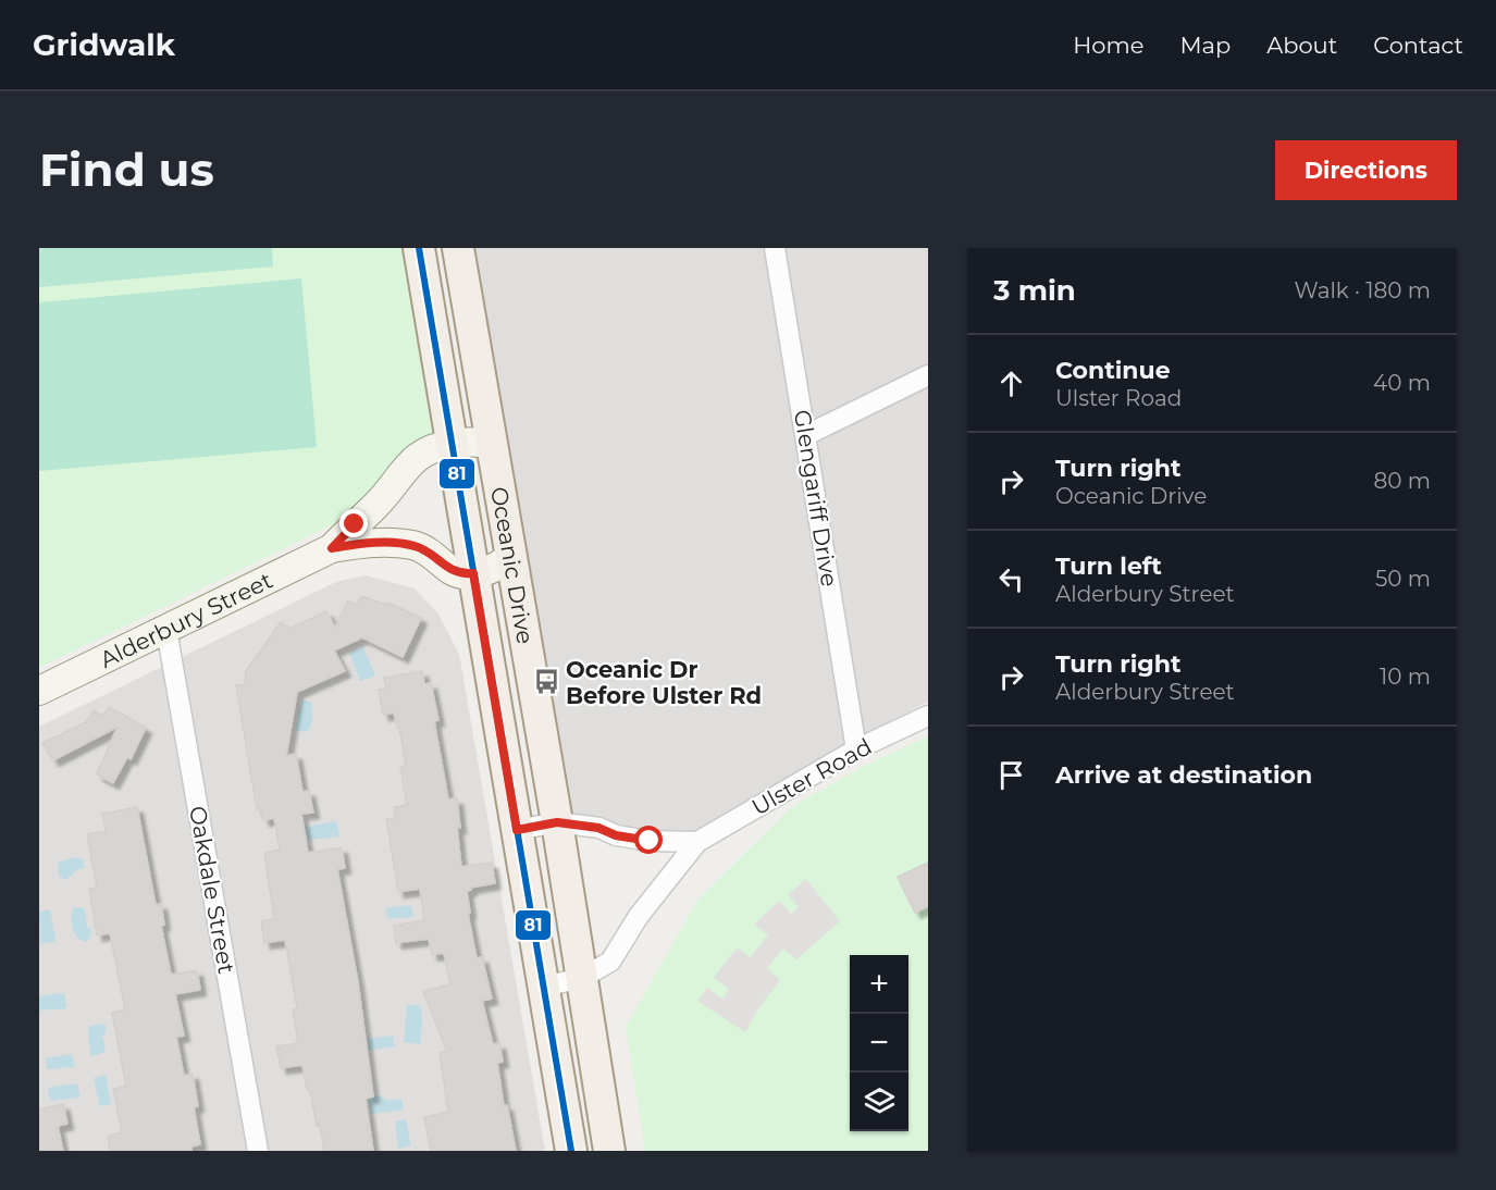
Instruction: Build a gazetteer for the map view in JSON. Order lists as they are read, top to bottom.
{
  "streets": {
    "main road": ["Oceanic Drive"],
    "street": [
      "Glengariff Drive",
      "Alderbury Street",
      "Ulster Road",
      "Oakdale Street"
    ]
  },
  "crossings": [
    ["Glengariff Drive", "Ulster Road"],
    ["Oceanic Drive", "Alderbury Street"],
    ["Oceanic Drive", "Ulster Road"],
    ["Alderbury Street", "Oakdale Street"]
  ],
  "places": {
    "bus stop": ["Oceanic Dr Before Ulster Rd"]
  },
  "lines": ["transit line 81"],
  "page": {
    "header": "Gridwalk",
    "nav": [
      "Home",
      "Map",
      "About",
      "Contact"
    ],
    "buttons": "Directions",
    "title": "Find us",
    "heading": ["3 min", "Walk · 180 m"],
    "list": [
      ["Continue", "Ulster Road", "40 m"],
      ["Turn right", "Oceanic Drive", "80 m"],
      ["Turn left", "Alderbury Street", "50 m"],
      ["Turn right", "Alderbury Street", "10 m"],
      "Arrive at destination"
    ],
    "map_buttons": ["+", "−"]
  }
}
